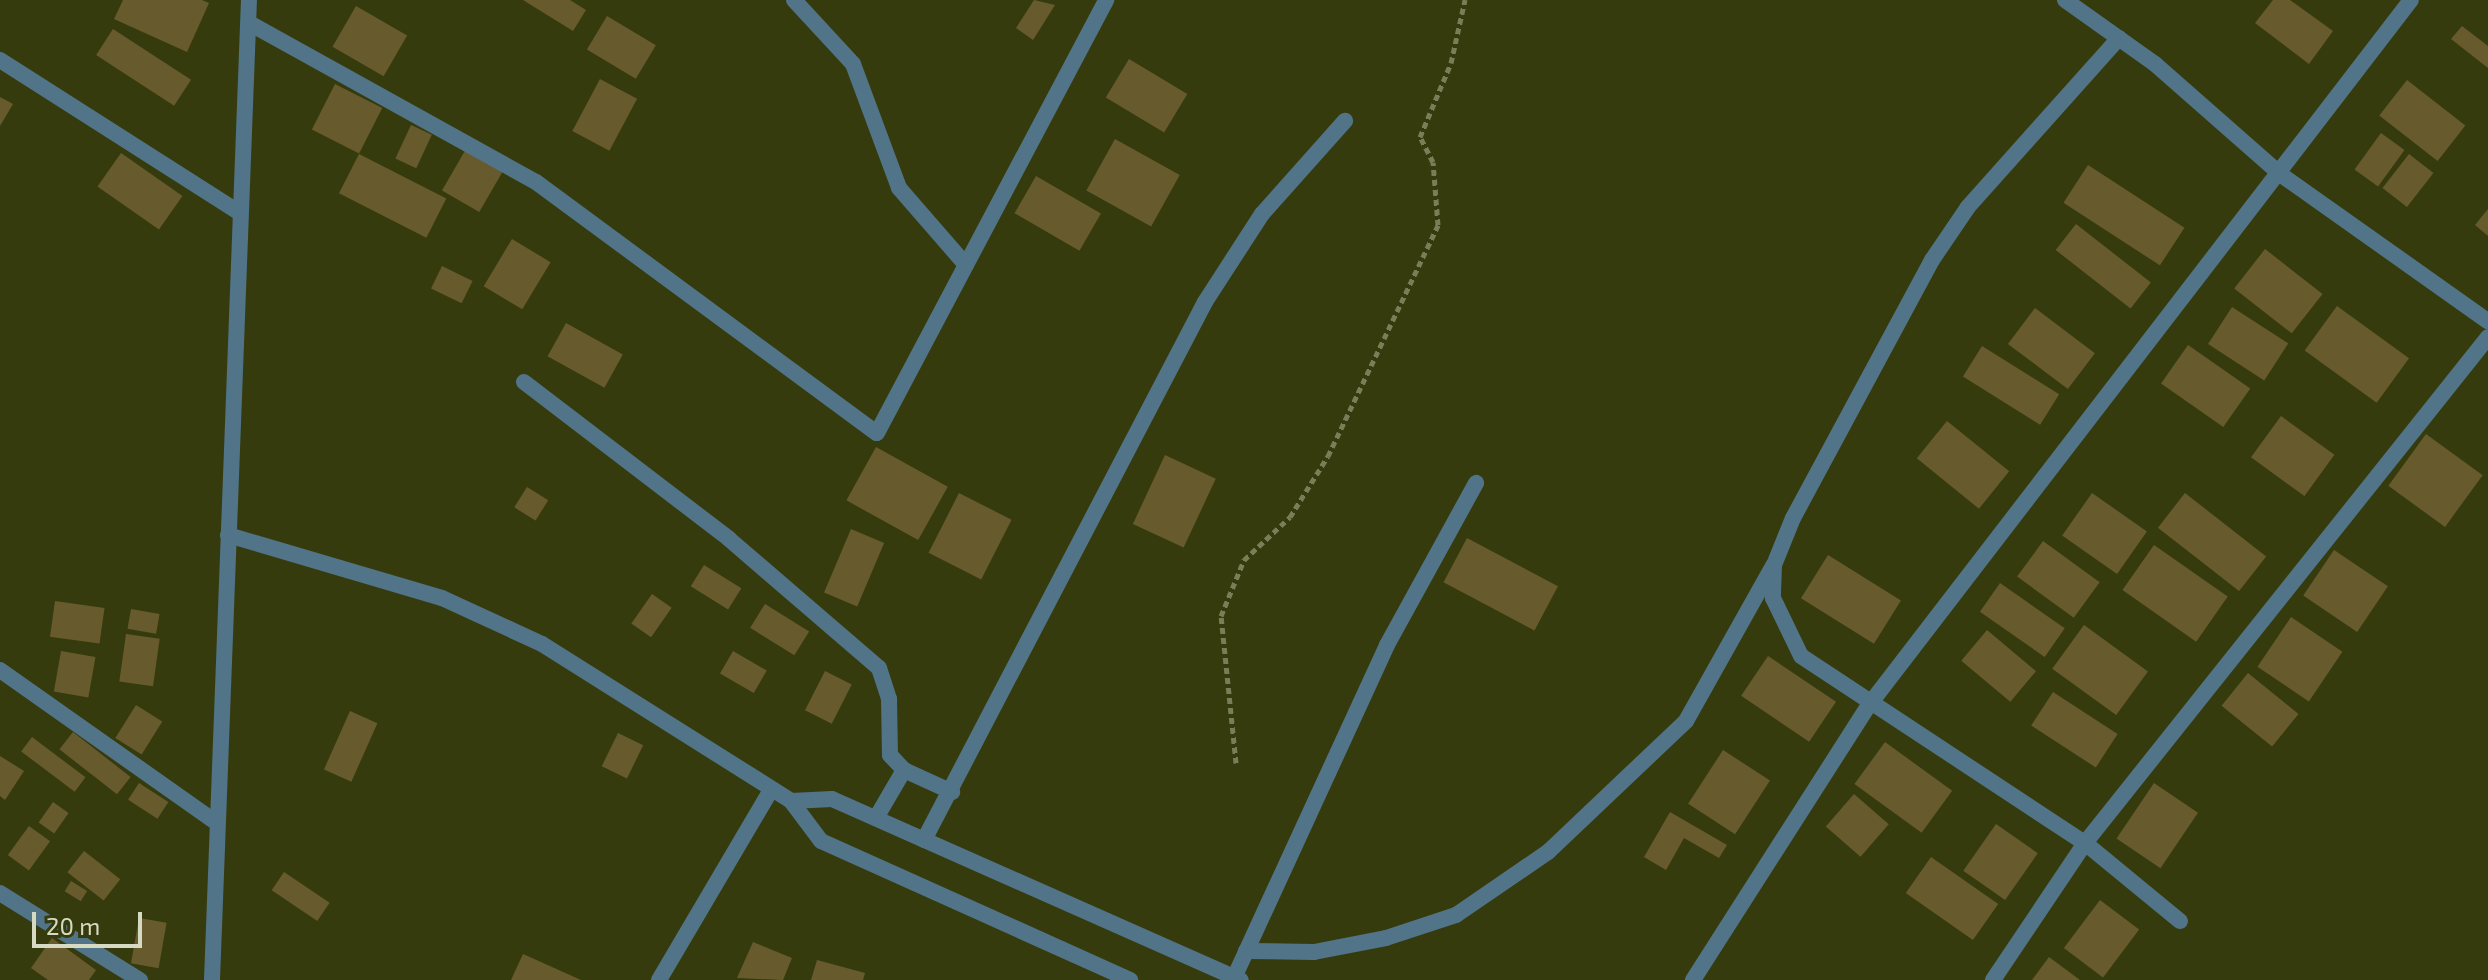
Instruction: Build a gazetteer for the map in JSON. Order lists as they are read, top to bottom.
{
  "scale_bar": "20 m"
}
